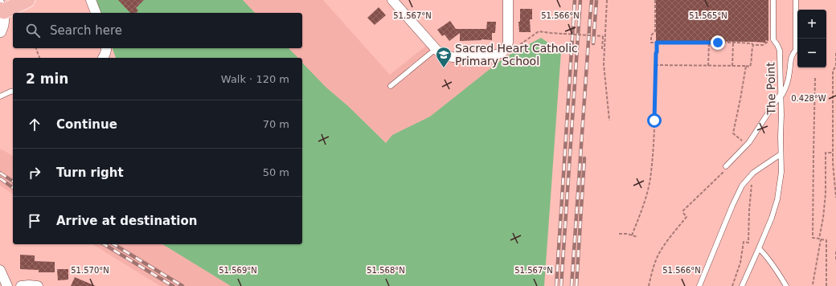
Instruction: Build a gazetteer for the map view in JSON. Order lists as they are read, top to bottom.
{
  "streets": {
    "lane": ["The Point"]
  },
  "places": {
    "school or university": ["Sacred Heart Catholic Primary School"]
  },
  "page": {
    "map_buttons": ["+", "−"],
    "search": "Search here",
    "heading": ["2 min", "Walk · 120 m"],
    "list": [
      ["Continue", "70 m"],
      ["Turn right", "50 m"],
      "Arrive at destination"
    ]
  },
  "coordinates": [
    "51.567°N",
    "51.566°N",
    "51.565°N",
    "0.428°W",
    "51.570°N",
    "51.569°N",
    "51.568°N"
  ]
}
